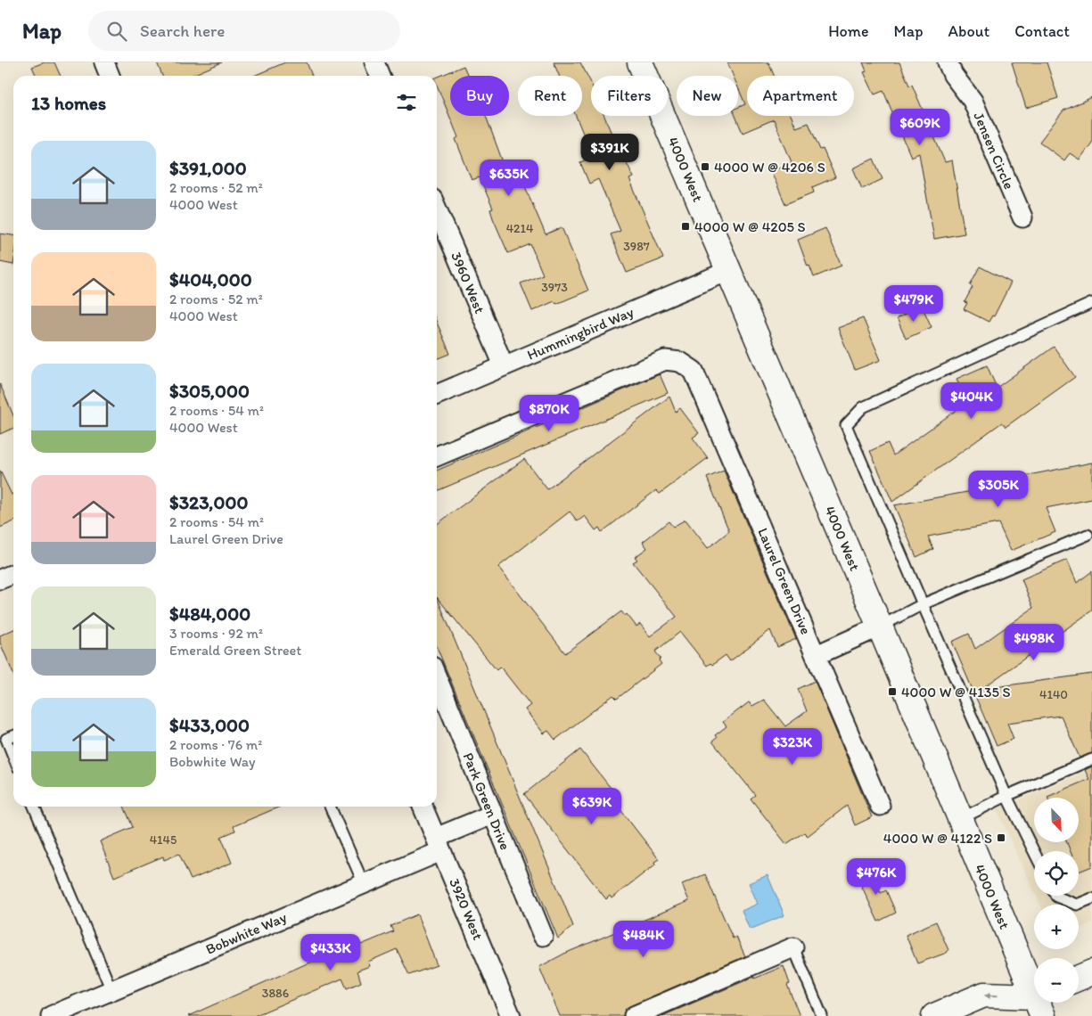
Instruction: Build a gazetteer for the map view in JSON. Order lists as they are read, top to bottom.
{
  "streets": {
    "street": [
      "Jensen Circle",
      "4000 West",
      "3960 West",
      "Hummingbird Way",
      "Laurel Green Drive",
      "Park Green Drive",
      "3920 West",
      "Bobwhite Way"
    ]
  },
  "crossings": [
    ["4000 West", "Hummingbird Way"],
    ["3960 West", "Hummingbird Way"],
    ["Park Green Drive", "Bobwhite Way"],
    ["3920 West", "Bobwhite Way"]
  ],
  "places": {
    "transit": [
      "4000 W @ 4206 S",
      "4000 W @ 4205 S",
      "4000 W @ 4135 S",
      "4000 W @ 4122 S"
    ]
  },
  "house_numbers": [
    "4214",
    "3987",
    "3973",
    "4140",
    "4145",
    "3886"
  ],
  "north": "bottom right",
  "page": {
    "header": "Map",
    "search": "Search here",
    "nav": [
      "Home",
      "Map",
      "About",
      "Contact"
    ],
    "chip": [
      "Buy",
      "Rent",
      "Filters",
      "New",
      "Apartment"
    ],
    "heading": "13 homes",
    "price": [
      "$609K",
      "$391K",
      "$635K",
      "$479K",
      "$404K",
      "$870K",
      "$305K",
      "$498K",
      "$323K",
      "$639K",
      "$476K",
      "$484K",
      "$433K"
    ],
    "list": [
      {
        "name": "$391,000",
        "note": "2 rooms · 52 m² · 4000 West"
      },
      {
        "name": "$404,000",
        "note": "2 rooms · 52 m² · 4000 West"
      },
      {
        "name": "$305,000",
        "note": "2 rooms · 54 m² · 4000 West"
      },
      {
        "name": "$323,000",
        "note": "2 rooms · 54 m² · Laurel Green Drive"
      },
      {
        "name": "$484,000",
        "note": "3 rooms · 92 m² · Emerald Green Street"
      },
      {
        "name": "$433,000",
        "note": "2 rooms · 76 m² · Bobwhite Way"
      }
    ],
    "map_buttons": ["+", "−"]
  }
}
